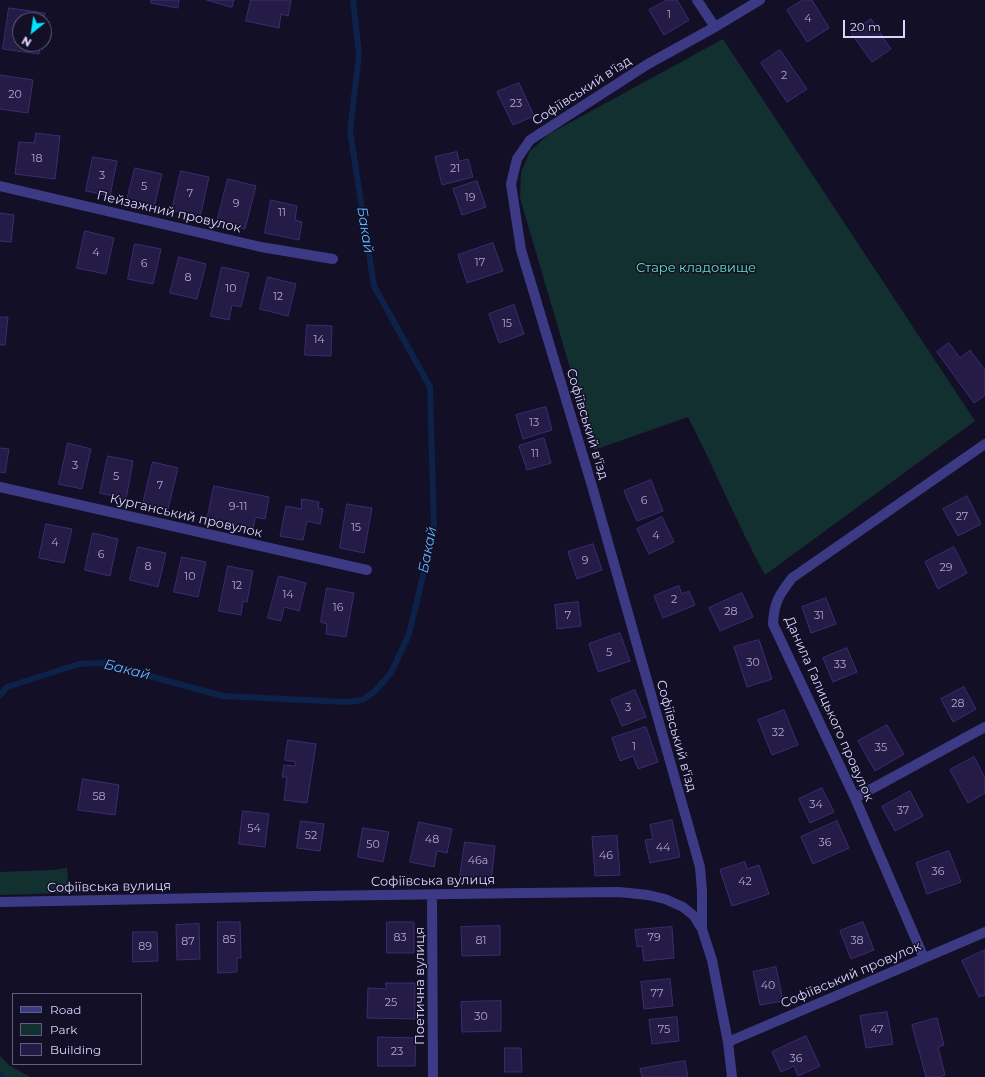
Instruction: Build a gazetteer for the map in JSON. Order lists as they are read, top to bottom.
{
  "streets": {
    "street": [
      "Софіївський в'їзд",
      "Пейзажний провулок",
      "Курганський провулок",
      "Данила Галицького провулок",
      "Софіївська вулиця",
      "Софіївський провулок",
      "Поетична вулиця"
    ]
  },
  "crossings": [
    ["Софіївський в'їзд", "Софіївська вулиця"],
    ["Данила Галицького провулок", "Софіївський провулок"],
    ["Софіївська вулиця", "Софіївський провулок"],
    ["Софіївська вулиця", "Поетична вулиця"]
  ],
  "water": ["Бакай"],
  "parks": ["Старе кладовище"],
  "house_numbers": [
    "1",
    "4",
    "2",
    "20",
    "23",
    "18",
    "21",
    "3",
    "5",
    "7",
    "19",
    "9",
    "11",
    "4",
    "17",
    "6",
    "8",
    "10",
    "12",
    "15",
    "14",
    "13",
    "11",
    "3",
    "5",
    "7",
    "6",
    "9-11",
    "27",
    "15",
    "4",
    "4",
    "6",
    "9",
    "8",
    "29",
    "10",
    "12",
    "14",
    "2",
    "16",
    "28",
    "7",
    "31",
    "5",
    "30",
    "33",
    "28",
    "3",
    "32",
    "1",
    "35",
    "58",
    "34",
    "37",
    "54",
    "52",
    "48",
    "36",
    "50",
    "44",
    "46",
    "46а",
    "36",
    "42",
    "83",
    "79",
    "85",
    "81",
    "38",
    "87",
    "89",
    "40",
    "77",
    "25",
    "30",
    "75",
    "47",
    "23",
    "36"
  ],
  "legend": ["Road", "Park", "Building"],
  "scale_bar": "20 m",
  "north": "bottom left"
}
